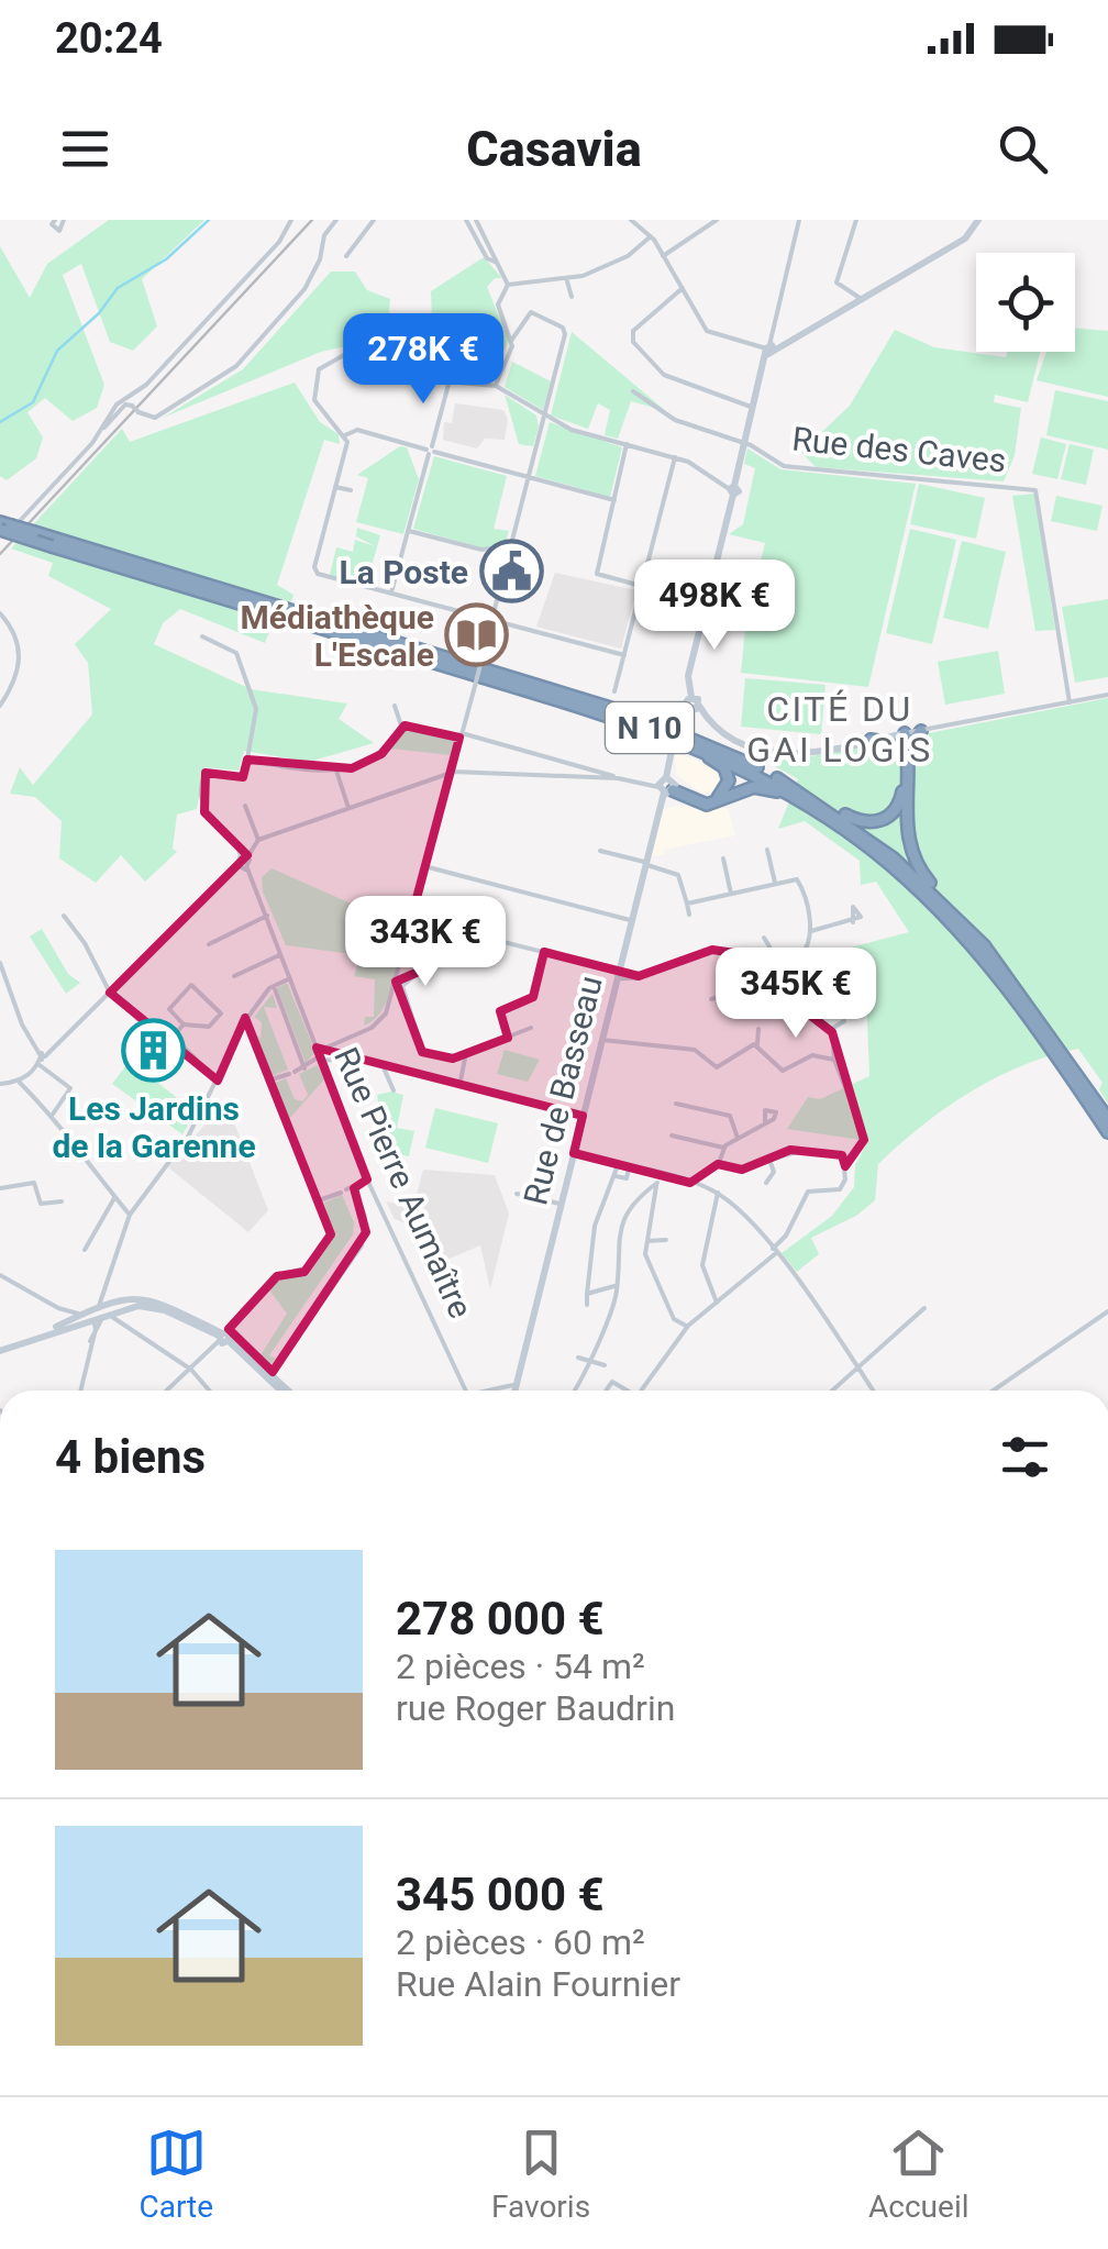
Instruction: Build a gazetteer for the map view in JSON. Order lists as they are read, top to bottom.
{
  "streets": {
    "highway": ["N 10"],
    "street": ["Rue des Caves", "Rue de Basseau", "Rue Pierre Aumaître"]
  },
  "crossings": [
    ["Rue des Caves", "Rue de Basseau"]
  ],
  "districts": ["CITÉ DU GAI LOGIS"],
  "places": {
    "public building": ["La Poste"],
    "library": ["Médiathèque L'Escale"],
    "building": ["Les Jardins de la Garenne"]
  },
  "page": {
    "status": "20:24",
    "header": "Casavia",
    "price": [
      "278K €",
      "498K €",
      "343K €",
      "345K €"
    ],
    "heading": "4 biens",
    "list": [
      {
        "name": "278 000 €",
        "note": "2 pièces · 54 m² · rue Roger Baudrin"
      },
      {
        "name": "345 000 €",
        "note": "2 pièces · 60 m² · Rue Alain Fournier"
      }
    ],
    "tabs": ["Carte", "Favoris", "Accueil"]
  }
}
